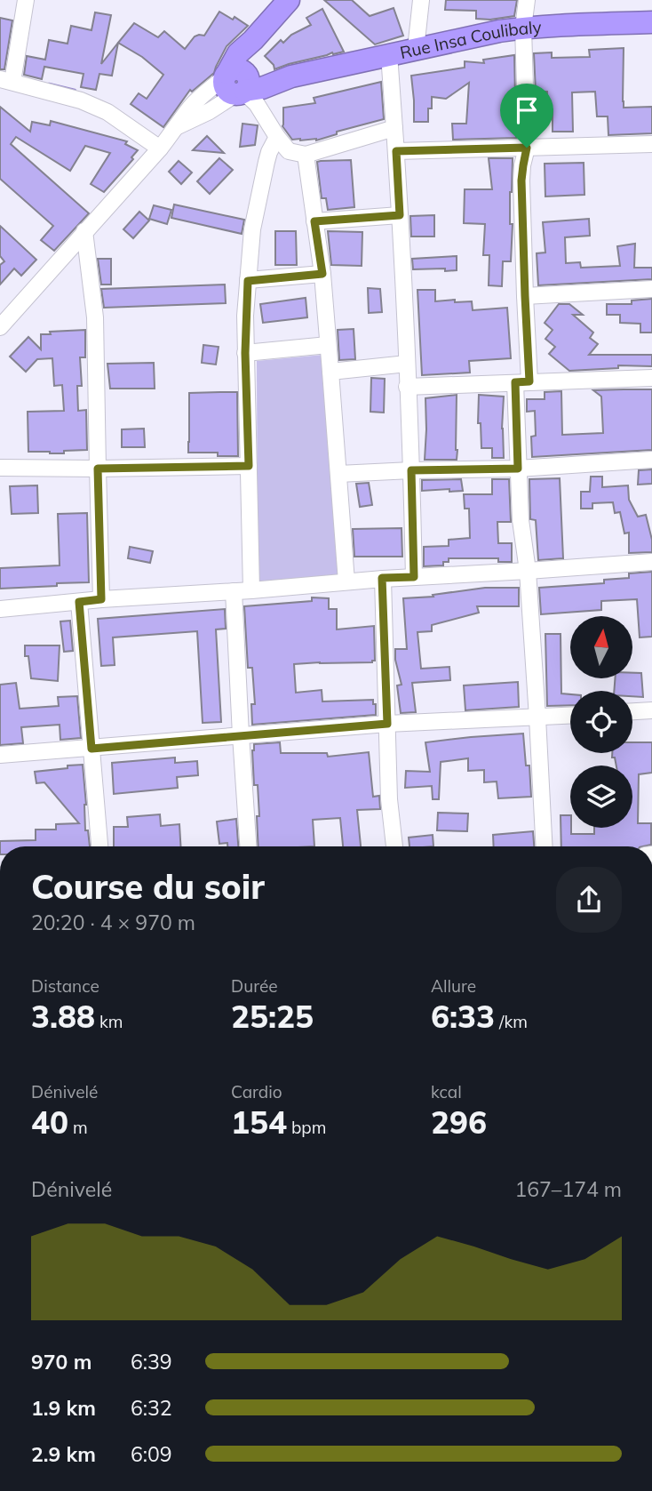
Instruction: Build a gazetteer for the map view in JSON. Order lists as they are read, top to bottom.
{
  "streets": {
    "highway": ["Rue Insa Coulibaly"]
  },
  "north": "top",
  "page": {
    "heading": ["Course du soir", "20:20 · 4 × 970 m"],
    "stats": [
      ["Distance", "3.88 km"],
      ["Durée", "25:25"],
      ["Allure", "6:33 /km"],
      ["Dénivelé", "40 m"],
      ["Cardio", "154 bpm"],
      ["kcal", "296"]
    ],
    "chart": ["Dénivelé", "167–174 m"],
    "list": [
      {
        "name": "970 m",
        "note": "6:39"
      },
      {
        "name": "1.9 km",
        "note": "6:32"
      },
      {
        "name": "2.9 km",
        "note": "6:09"
      }
    ]
  }
}
